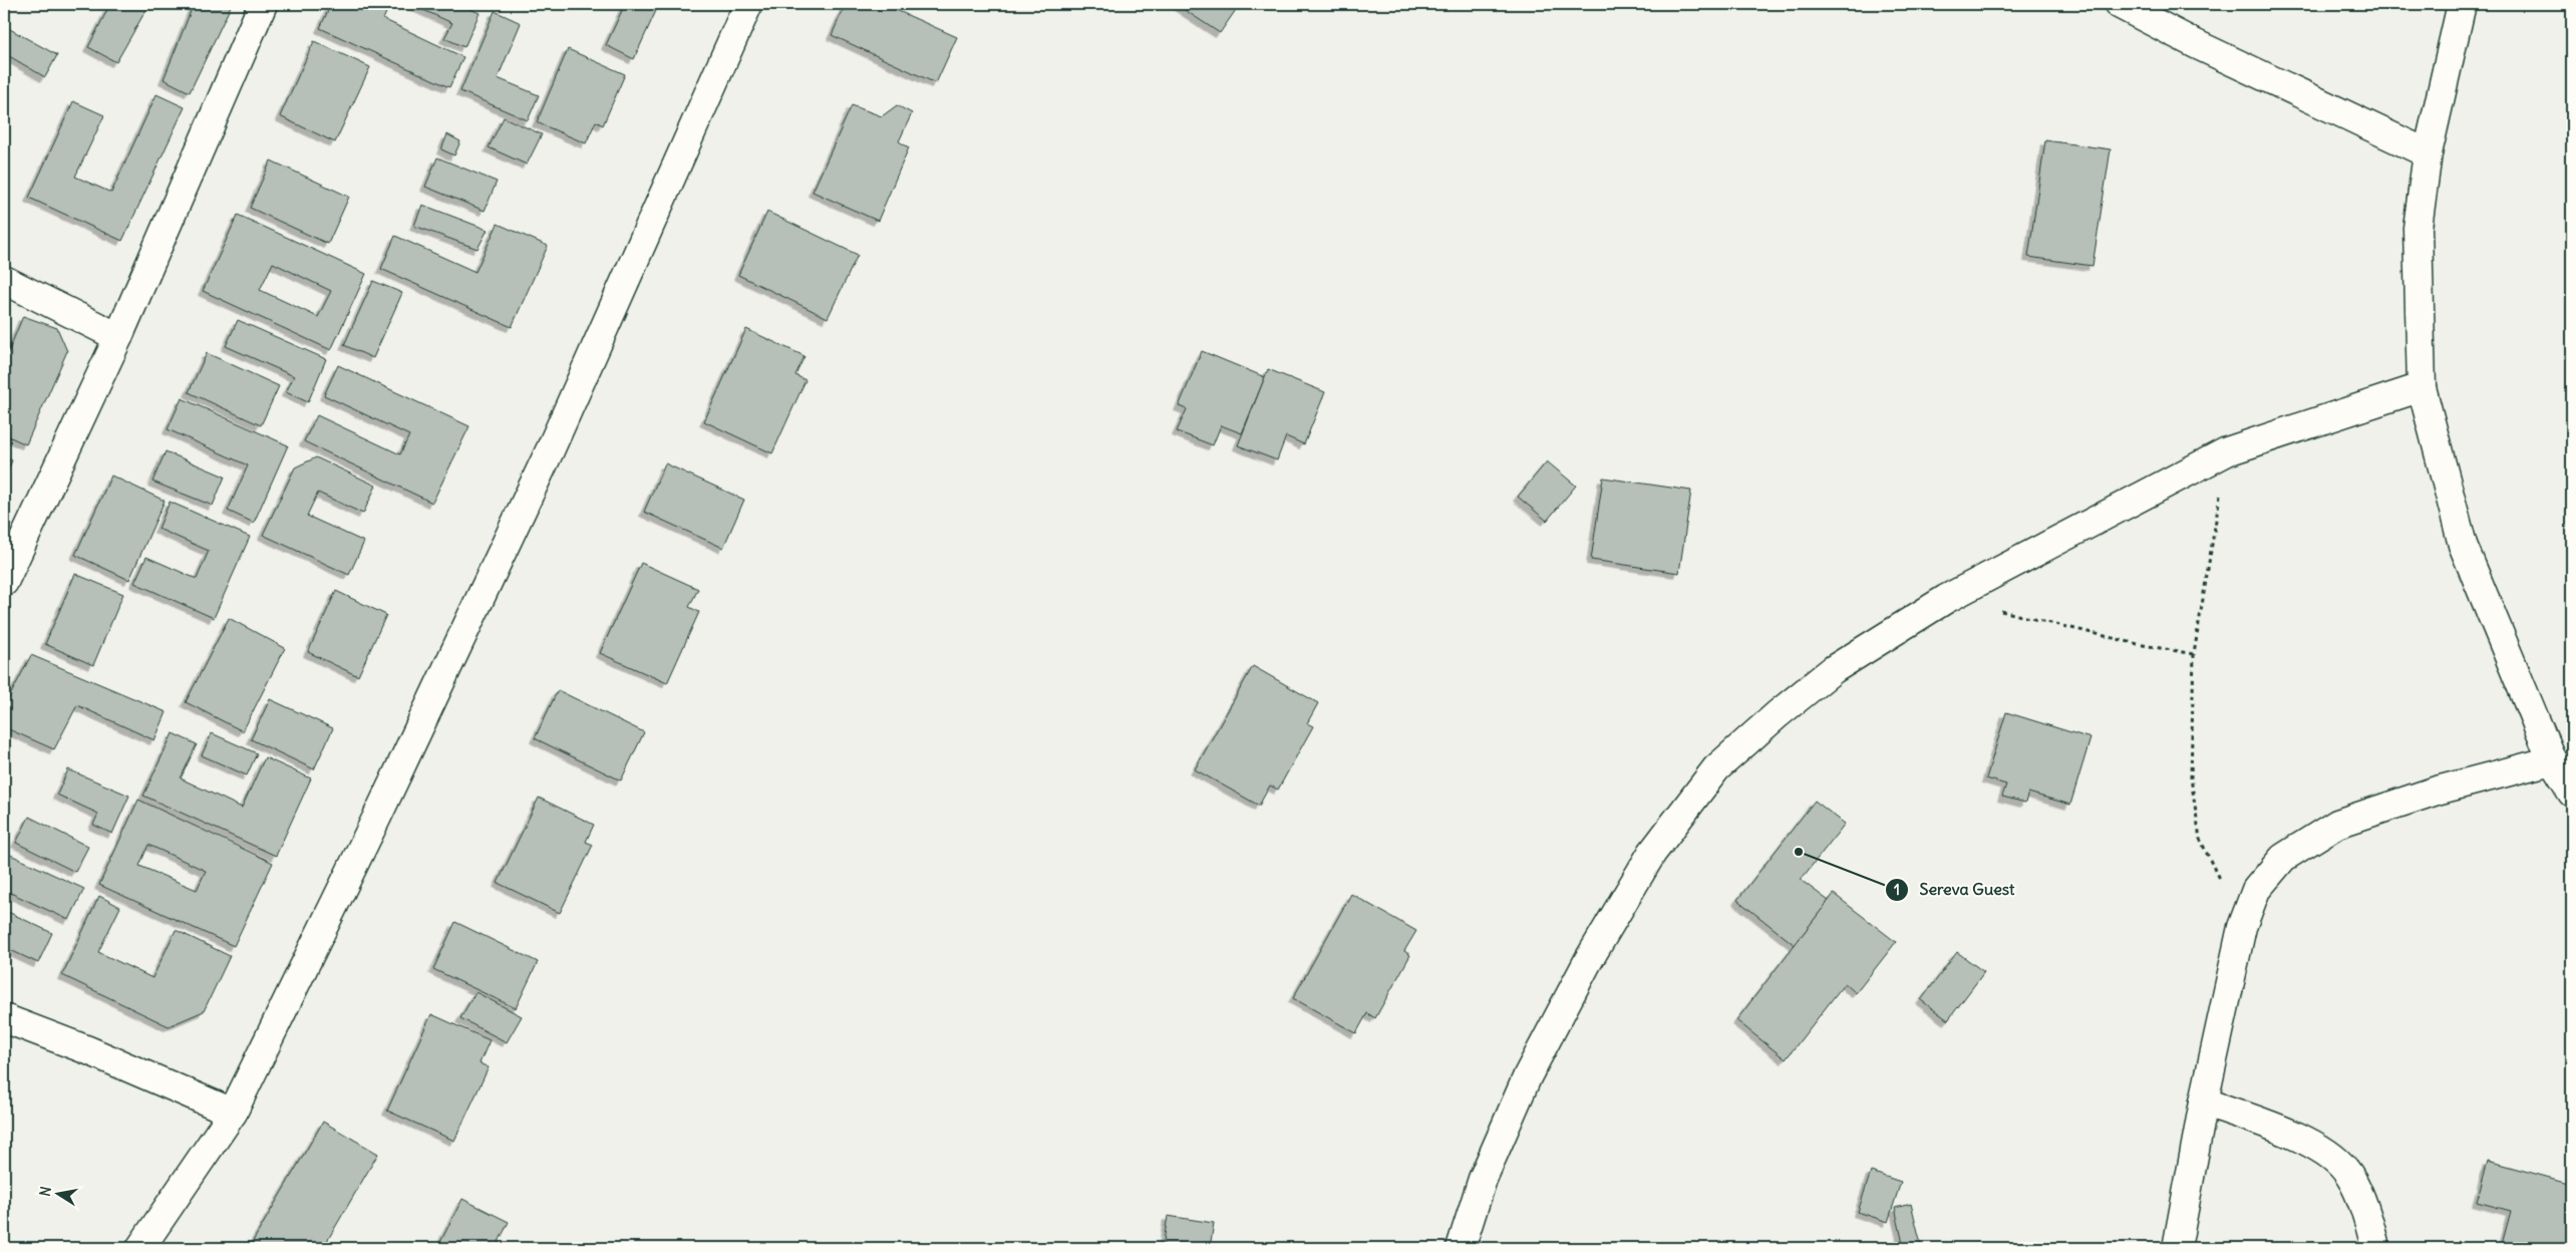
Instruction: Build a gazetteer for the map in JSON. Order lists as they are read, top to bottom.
{
  "places": ["Sereva Guest"],
  "north": "left"
}
